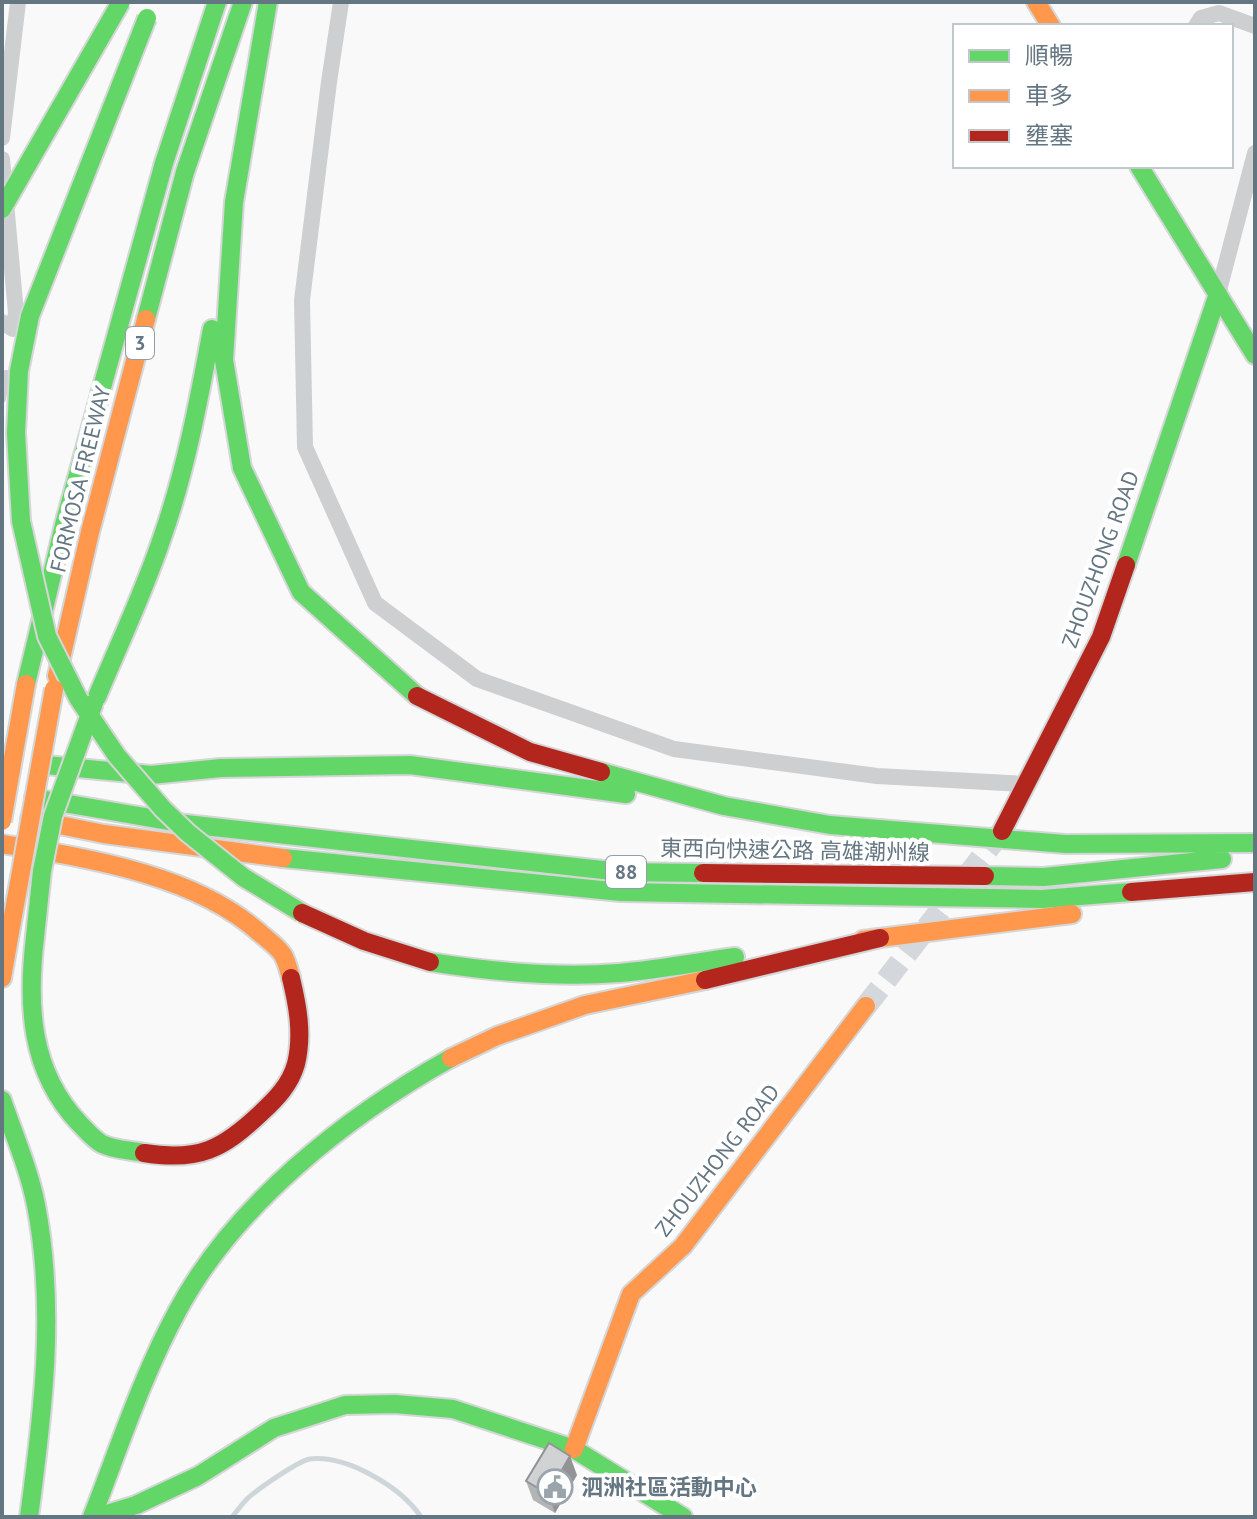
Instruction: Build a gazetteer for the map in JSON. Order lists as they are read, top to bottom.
{
  "streets": {
    "main road": [
      "3",
      "FORMOSA FREEWAY",
      "ZHOUZHONG ROAD",
      "東西向快速公路 高雄潮州線",
      "88"
    ]
  },
  "places": {
    "public building": ["泗洲社區活動中心"]
  },
  "legend": ["順暢", "車多", "壅塞"]
}
